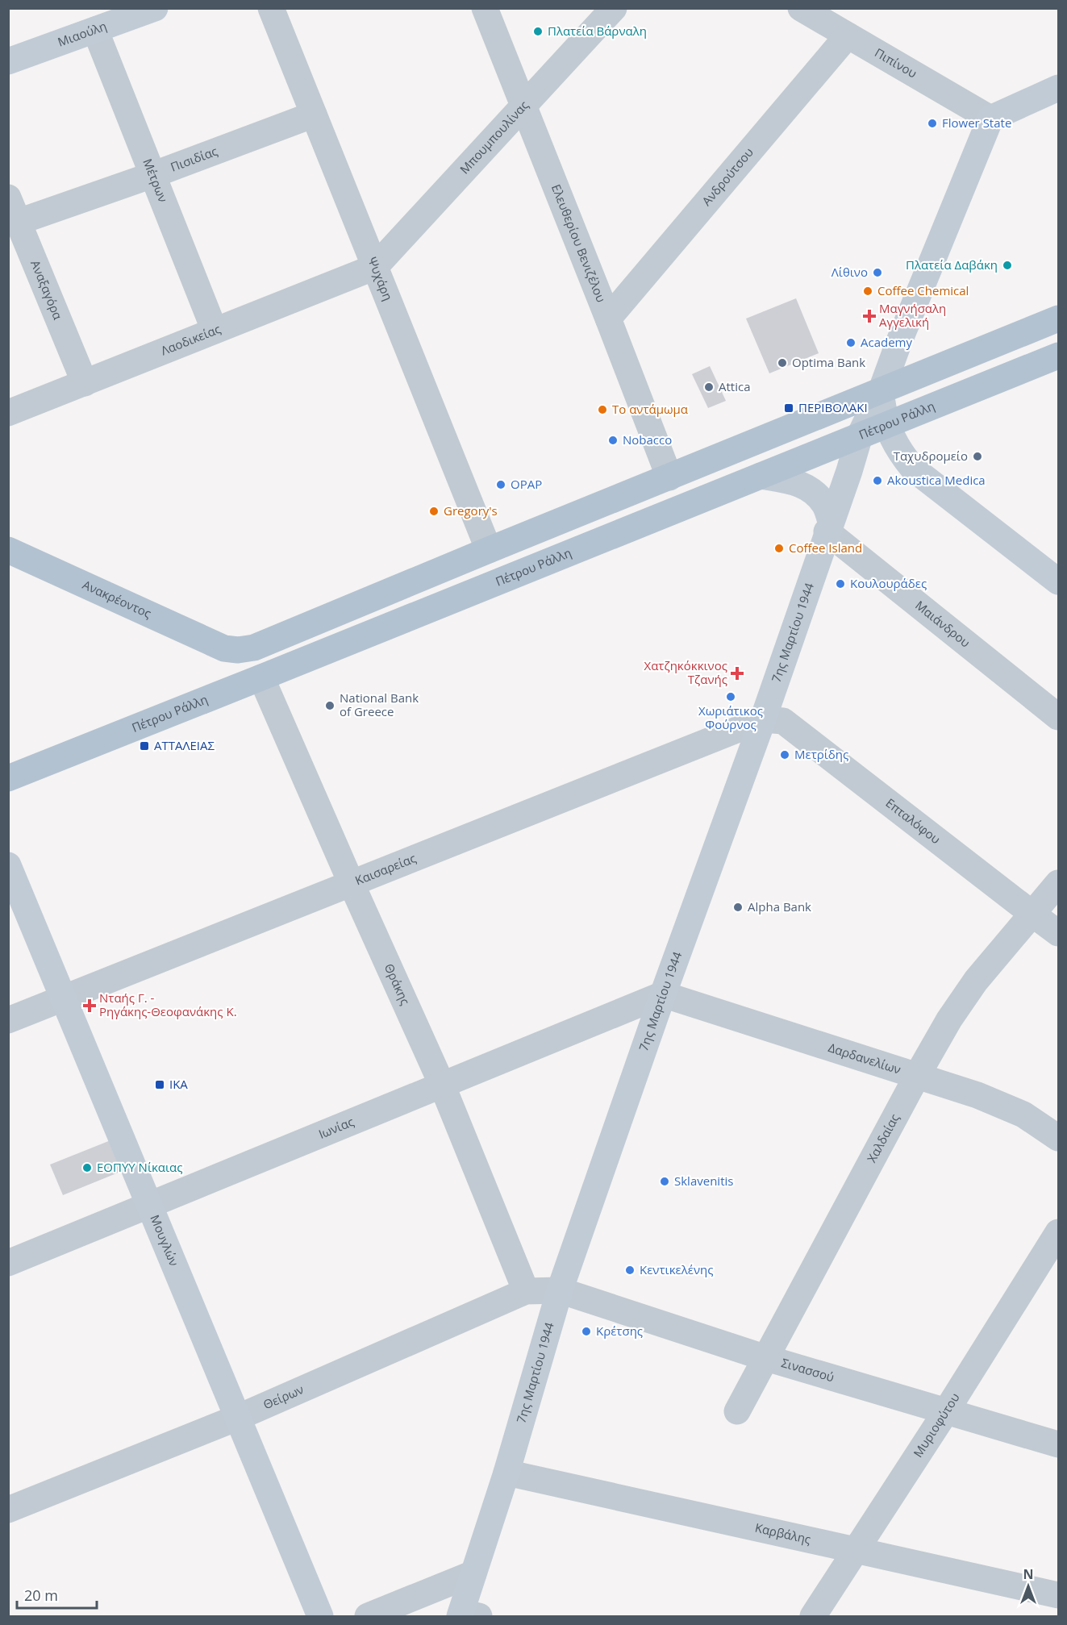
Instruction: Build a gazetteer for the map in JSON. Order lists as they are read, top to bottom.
{
  "streets": {
    "main road": [
      "Μιαούλη",
      "Πέτρου Ράλλη",
      "Ανακρέοντος",
      "7ης Μαρτίου 1944",
      "Μουγλών"
    ],
    "street": [
      "Πιπίνου",
      "Μπουμπουλίνας",
      "Πισιδίας",
      "Ανδρούτσου",
      "Μέτρων",
      "Ελευθερίου Βενιζέλου",
      "Ψυχάρη",
      "Αναξαγόρα",
      "Λαοδικείας",
      "Μαιάνδρου",
      "Επταλόφου",
      "Καισαρείας",
      "Θράκης",
      "Δαρδανελίων",
      "Ιωνίας",
      "Χαλδαίας",
      "Σινασσού",
      "Θείρων",
      "Μυριοφύτου",
      "Καρβάλης"
    ]
  },
  "crossings": [
    ["Μιαούλη", "Μέτρων"],
    ["Πιπίνου", "Ανδρούτσου"],
    ["Μπουμπουλίνας", "Ελευθερίου Βενιζέλου"],
    ["Μπουμπουλίνας", "Ψυχάρη"],
    ["Μπουμπουλίνας", "Λαοδικείας"],
    ["Πισιδίας", "Μέτρων"],
    ["Πισιδίας", "Ψυχάρη"],
    ["Πισιδίας", "Αναξαγόρα"],
    ["Ανδρούτσου", "Ελευθερίου Βενιζέλου"],
    ["Μέτρων", "Λαοδικείας"],
    ["Ψυχάρη", "Λαοδικείας"],
    ["Ψυχάρη", "Ανακρέοντος"],
    ["Αναξαγόρα", "Λαοδικείας"],
    ["Πέτρου Ράλλη", "7ης Μαρτίου 1944"],
    ["Πέτρου Ράλλη", "Θράκης"],
    ["Μαιάνδρου", "7ης Μαρτίου 1944"],
    ["7ης Μαρτίου 1944", "Επταλόφου"],
    ["7ης Μαρτίου 1944", "Καισαρείας"],
    ["7ης Μαρτίου 1944", "Δαρδανελίων"],
    ["7ης Μαρτίου 1944", "Ιωνίας"],
    ["7ης Μαρτίου 1944", "Σινασσού"],
    ["7ης Μαρτίου 1944", "Θείρων"],
    ["7ης Μαρτίου 1944", "Καρβάλης"],
    ["Επταλόφου", "Καισαρείας"],
    ["Επταλόφου", "Χαλδαίας"],
    ["Καισαρείας", "Θράκης"],
    ["Καισαρείας", "Μουγλών"],
    ["Θράκης", "Ιωνίας"],
    ["Θράκης", "Θείρων"],
    ["Δαρδανελίων", "Ιωνίας"],
    ["Δαρδανελίων", "Χαλδαίας"],
    ["Ιωνίας", "Μουγλών"],
    ["Χαλδαίας", "Σινασσού"],
    ["Μουγλών", "Θείρων"],
    ["Σινασσού", "Θείρων"],
    ["Σινασσού", "Μυριοφύτου"],
    ["Μυριοφύτου", "Καρβάλης"]
  ],
  "places": {
    "other": [
      "Πλατεία Βάρναλη",
      "Flower State",
      "Πλατεία Δαβάκη",
      "Λίθινο",
      "Coffee Chemical",
      "Academy",
      "Optima Bank",
      "Attica",
      "Το αντάμωμα",
      "Nobacco",
      "Ταχυδρομείο",
      "Akoustica Medica",
      "OPAP",
      "Gregory's",
      "Coffee Island",
      "Κουλουράδες",
      "Χωριάτικος Φούρνος",
      "National Bank of Greece",
      "Μετρίδης",
      "Alpha Bank",
      "ΕΟΠΥΥ Νίκαιας",
      "Sklavenitis",
      "Κεντικελένης",
      "Κρέτσης"
    ],
    "health": ["Μαγνήσαλη Αγγελική", "Χατζηκόκκινος Τζανής", "Νταής Γ. - Ρηγάκης-Θεοφανάκης Κ."],
    "transit": ["ΠΕΡΙΒΟΛΑΚΙ", "ΑΤΤΑΛΕΙΑΣ", "ΙΚΑ"]
  },
  "scale_bar": "20 m",
  "north": "top"
}
